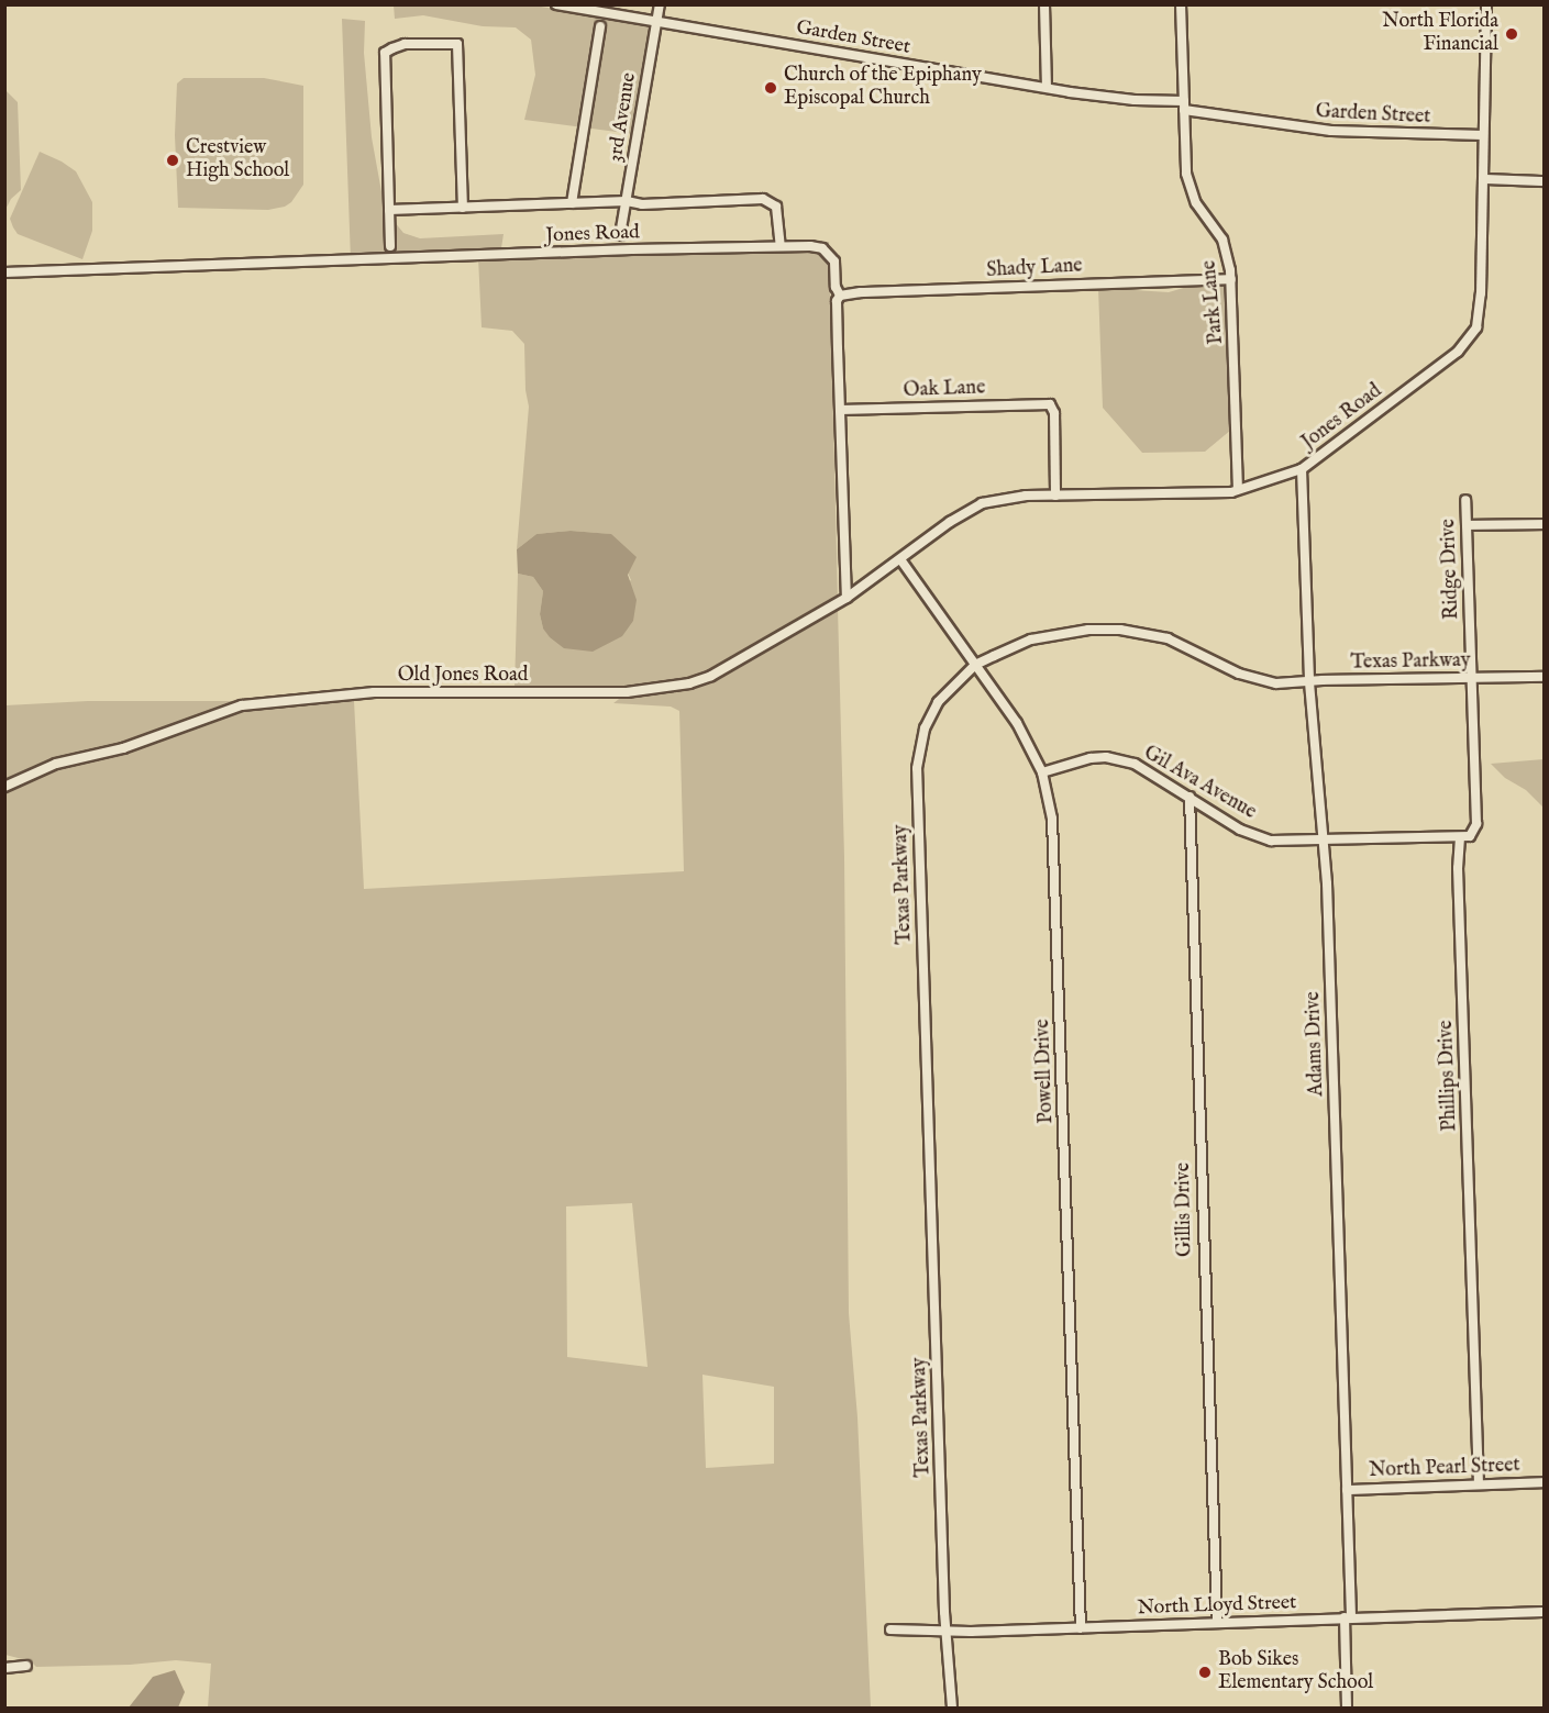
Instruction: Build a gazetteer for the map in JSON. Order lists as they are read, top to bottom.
{
  "streets": {
    "street": [
      "Garden Street",
      "3rd Avenue",
      "Jones Road",
      "Shady Lane",
      "Park Lane",
      "Oak Lane",
      "Ridge Drive",
      "Texas Parkway",
      "Old Jones Road",
      "Gil Ava Avenue",
      "Adams Drive",
      "Powell Drive",
      "Phillips Drive",
      "Gillis Drive",
      "North Pearl Street",
      "North Lloyd Street"
    ]
  },
  "crossings": [
    ["Garden Street", "3rd Avenue"],
    ["Garden Street", "Jones Road"],
    ["Garden Street", "Park Lane"],
    ["Jones Road", "Shady Lane"],
    ["Jones Road", "Park Lane"],
    ["Jones Road", "Oak Lane"],
    ["Jones Road", "Old Jones Road"],
    ["Jones Road", "Adams Drive"],
    ["Jones Road", "Powell Drive"],
    ["Shady Lane", "Park Lane"],
    ["Ridge Drive", "Texas Parkway"],
    ["Texas Parkway", "Adams Drive"],
    ["Texas Parkway", "Powell Drive"],
    ["Texas Parkway", "North Lloyd Street"],
    ["Old Jones Road", "Powell Drive"],
    ["Gil Ava Avenue", "Adams Drive"],
    ["Gil Ava Avenue", "Powell Drive"],
    ["Gil Ava Avenue", "Phillips Drive"],
    ["Gil Ava Avenue", "Gillis Drive"],
    ["Adams Drive", "North Pearl Street"],
    ["Adams Drive", "North Lloyd Street"],
    ["Powell Drive", "North Lloyd Street"],
    ["Phillips Drive", "North Pearl Street"],
    ["Gillis Drive", "North Lloyd Street"]
  ],
  "places": [
    "North Florida Financial",
    "Church of the Epiphany Episcopal Church",
    "Crestview High School",
    "Bob Sikes Elementary School"
  ]
}
